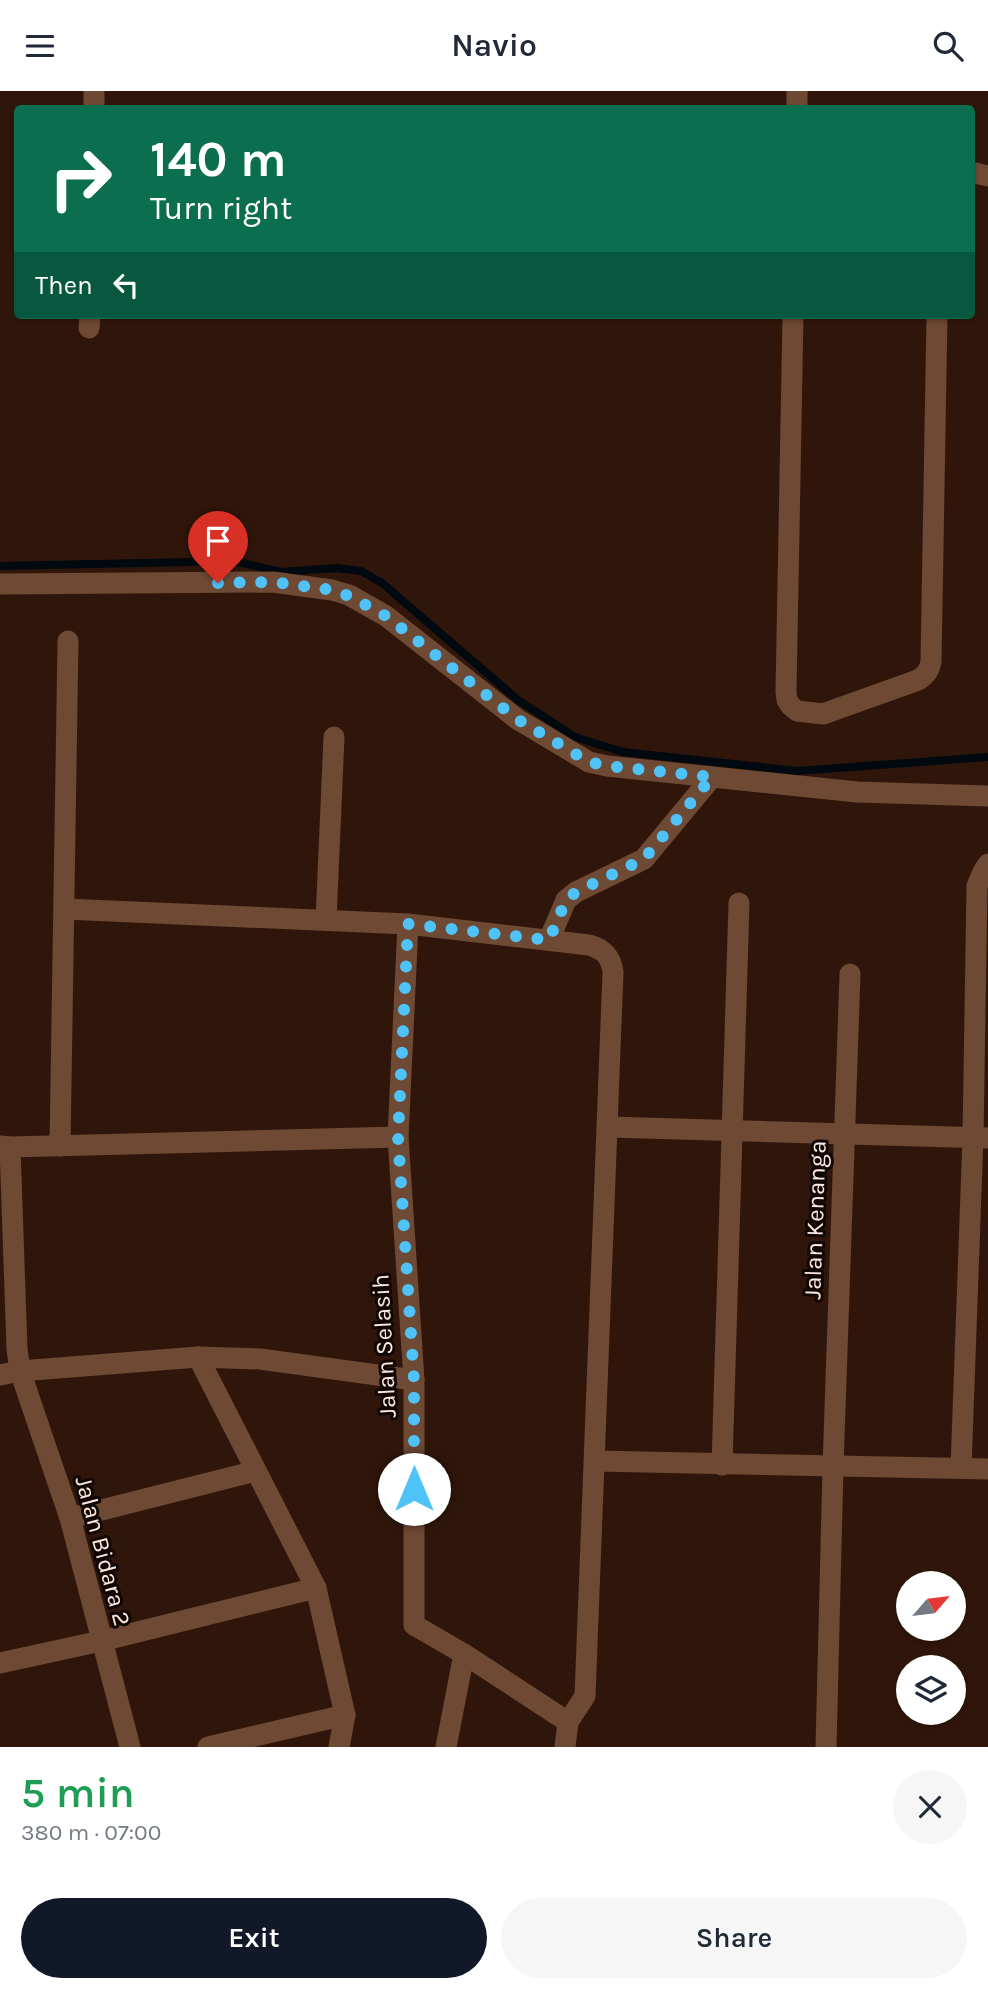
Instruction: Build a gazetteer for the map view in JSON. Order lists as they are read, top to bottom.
{
  "streets": {
    "street": ["Jalan Kenanga", "Jalan Selasih", "Jalan Bidara 2"]
  },
  "north": "top right",
  "page": {
    "header": "Navio",
    "turn": ["140 m", "Turn right"],
    "then": "Then",
    "heading": ["5 min", "380 m · 07:00"],
    "buttons": ["Exit", "Share"]
  }
}
